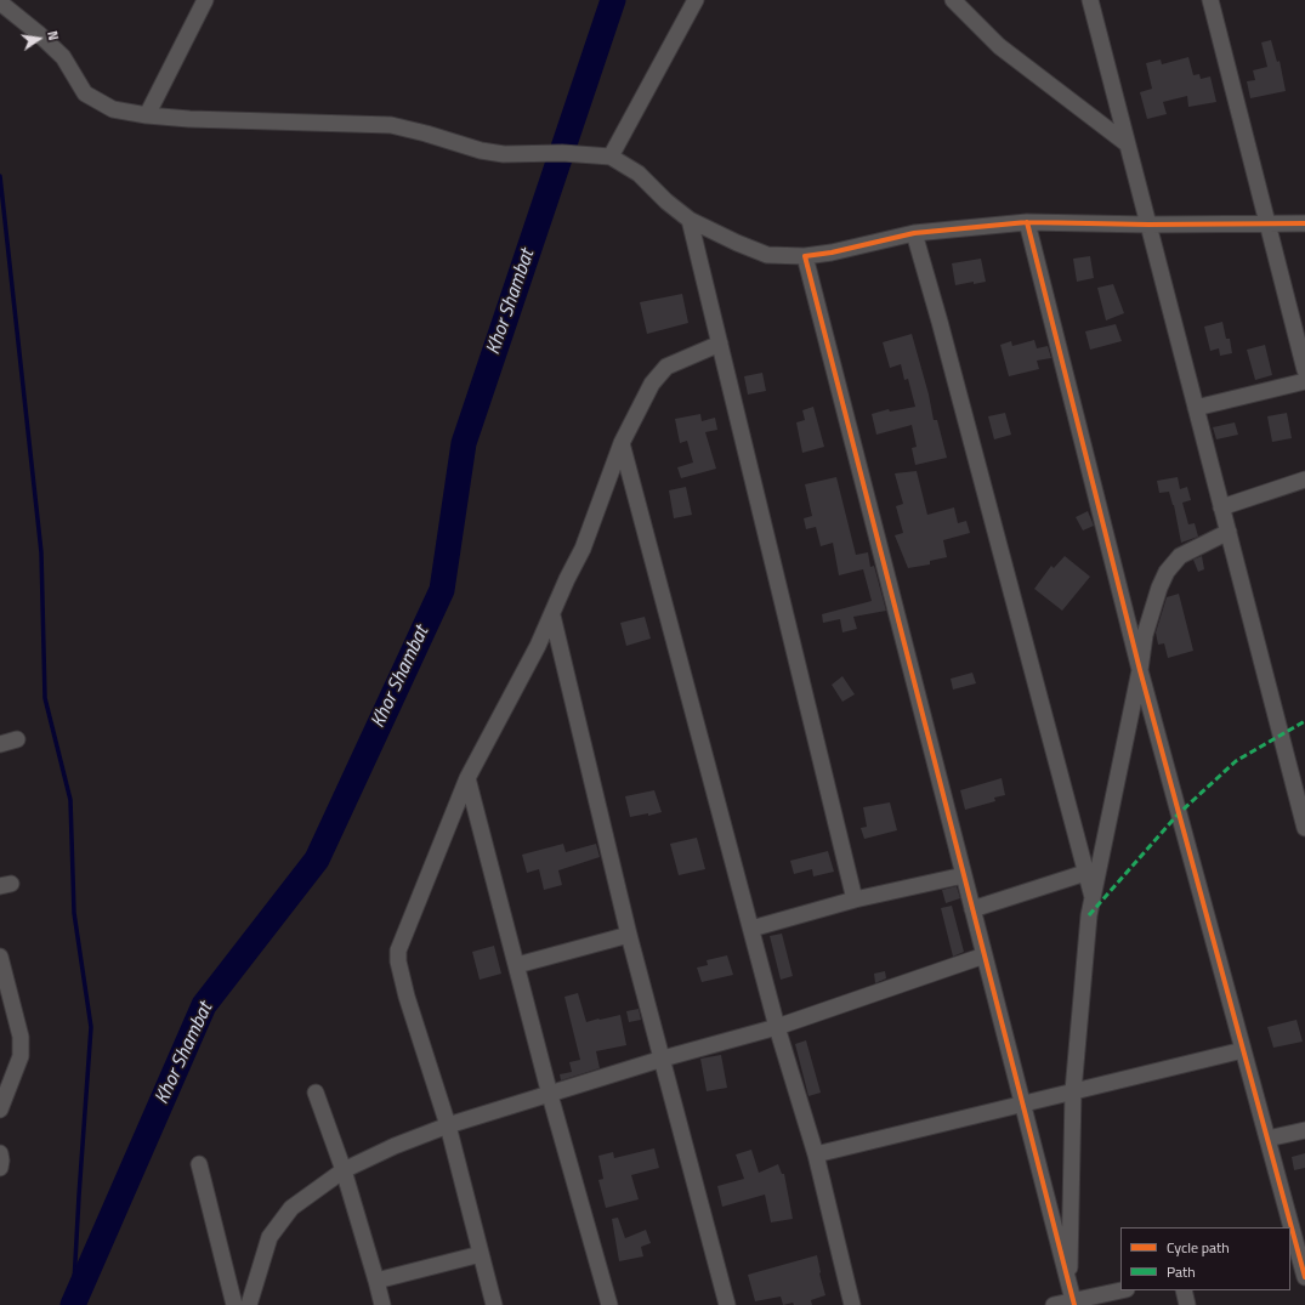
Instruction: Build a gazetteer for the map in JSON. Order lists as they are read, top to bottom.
{
  "water": ["Khor Shambat"],
  "legend": ["Cycle path", "Path"],
  "north": "right"
}
